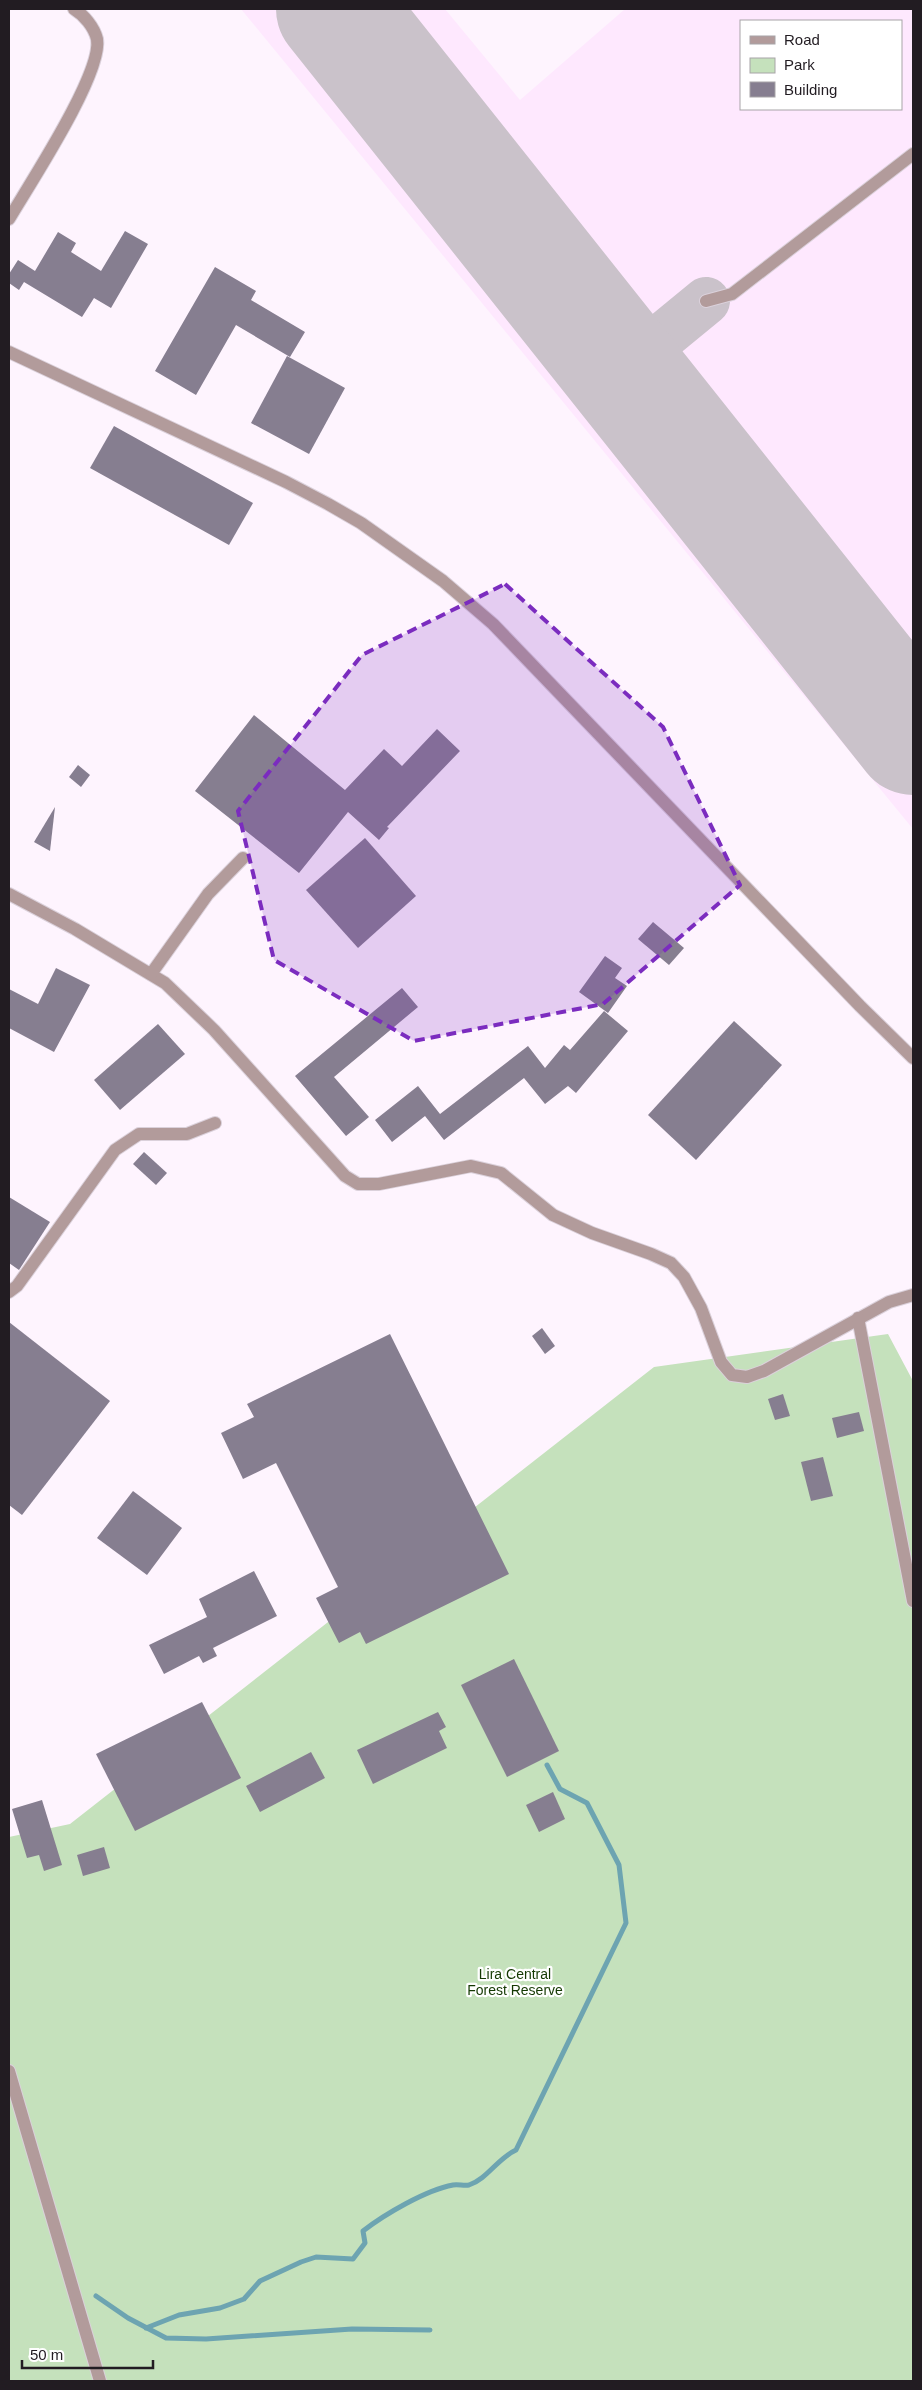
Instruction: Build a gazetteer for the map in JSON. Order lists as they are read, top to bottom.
{
  "parks": ["Lira Central Forest Reserve"],
  "legend": ["Road", "Park", "Building"],
  "scale_bar": "50 m"
}
